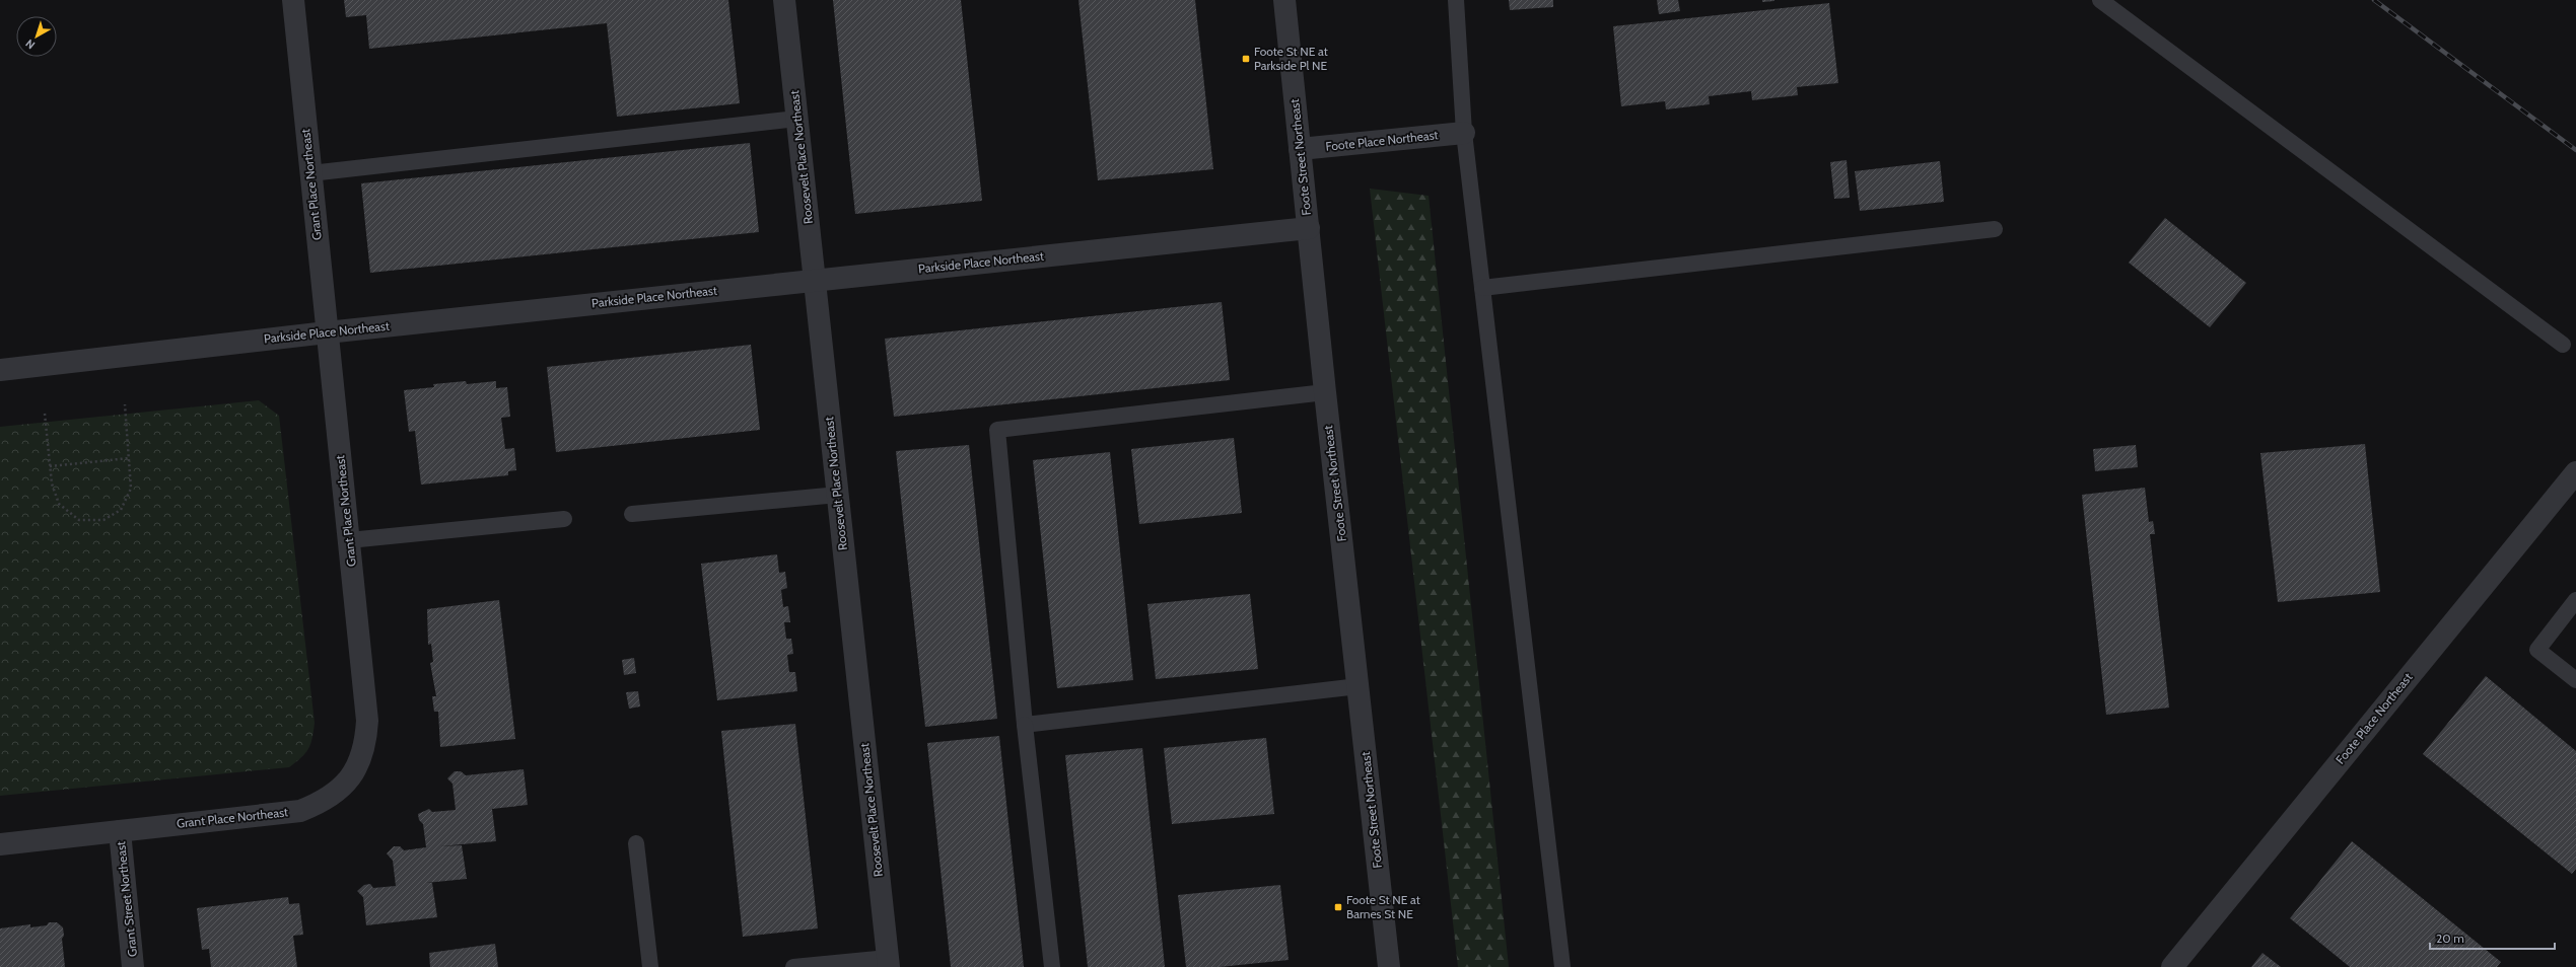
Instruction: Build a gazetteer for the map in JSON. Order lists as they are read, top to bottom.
{
  "streets": {
    "street": [
      "Foote Place Northeast",
      "Roosevelt Place Northeast",
      "Foote Street Northeast",
      "Grant Place Northeast",
      "Parkside Place Northeast",
      "Grant Street Northeast"
    ]
  },
  "crossings": [
    ["Foote Place Northeast", "Foote Street Northeast"],
    ["Roosevelt Place Northeast", "Parkside Place Northeast"],
    ["Foote Street Northeast", "Parkside Place Northeast"],
    ["Grant Place Northeast", "Parkside Place Northeast"],
    ["Grant Place Northeast", "Grant Street Northeast"]
  ],
  "places": {
    "transit": ["Foote St NE at Parkside Pl NE", "Foote St NE at Barnes St NE"]
  },
  "scale_bar": "20 m",
  "north": "bottom left"
}
